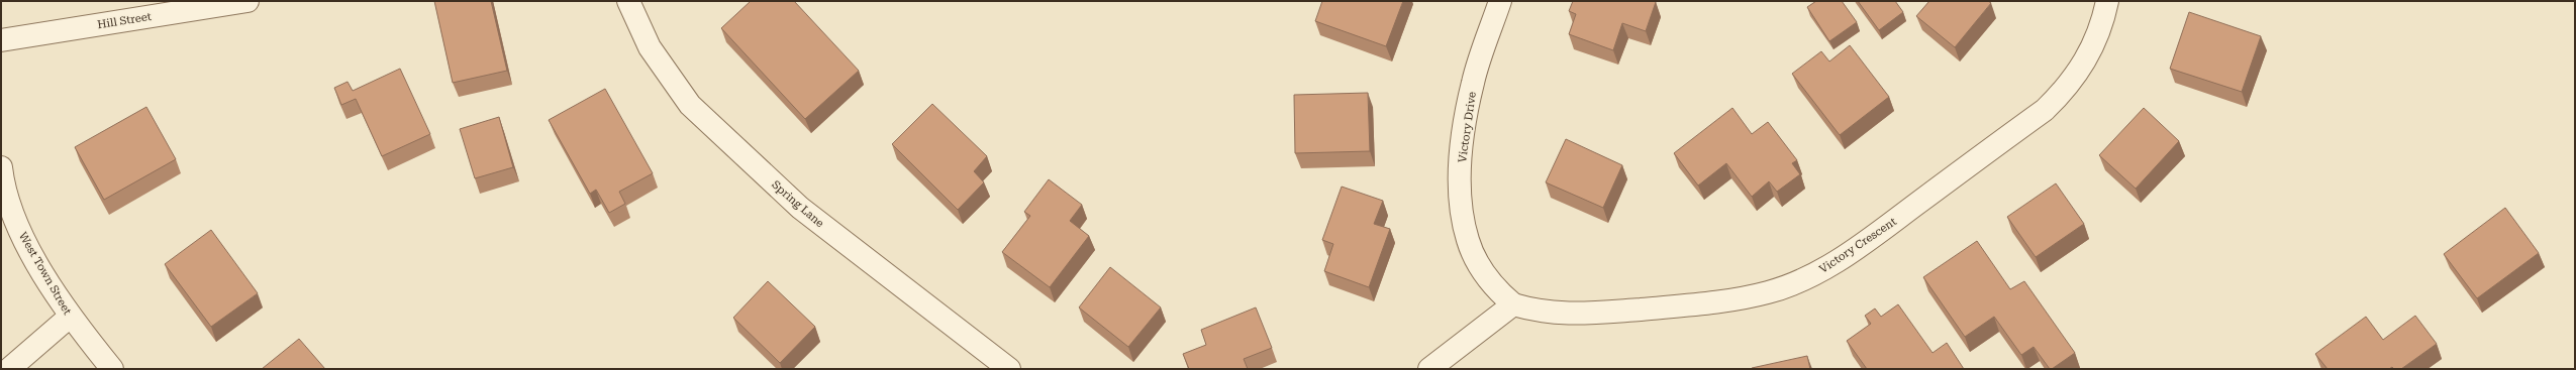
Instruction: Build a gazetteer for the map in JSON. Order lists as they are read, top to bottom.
{
  "streets": {
    "street": [
      "Hill Street",
      "Victory Drive",
      "Spring Lane",
      "Victory Crescent",
      "West Town Street"
    ]
  },
  "crossings": [
    ["Victory Drive", "Victory Crescent"]
  ]
}
